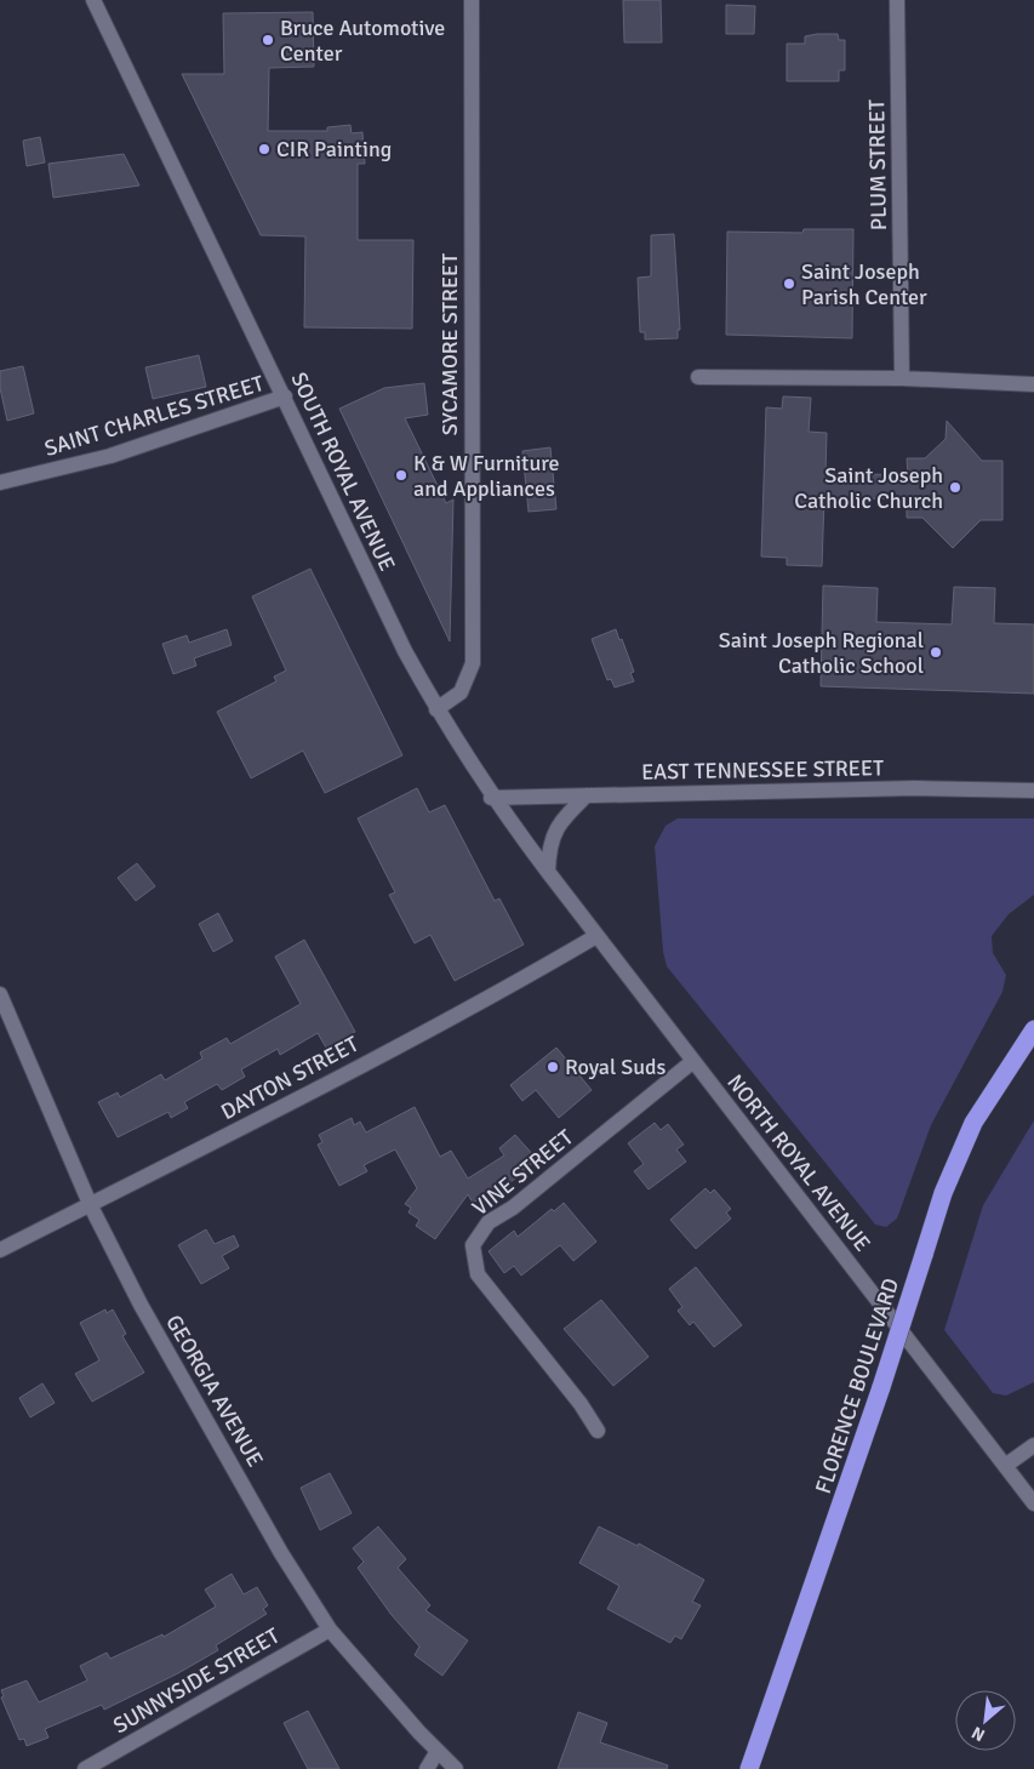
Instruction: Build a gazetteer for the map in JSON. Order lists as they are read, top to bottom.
{
  "streets": {
    "highway": ["FLORENCE BOULEVARD"],
    "street": [
      "PLUM STREET",
      "SYCAMORE STREET",
      "SAINT CHARLES STREET",
      "SOUTH ROYAL AVENUE",
      "EAST TENNESSEE STREET",
      "DAYTON STREET",
      "NORTH ROYAL AVENUE",
      "VINE STREET",
      "GEORGIA AVENUE",
      "SUNNYSIDE STREET"
    ]
  },
  "crossings": [
    ["SYCAMORE STREET", "SOUTH ROYAL AVENUE"],
    ["SAINT CHARLES STREET", "SOUTH ROYAL AVENUE"],
    ["SOUTH ROYAL AVENUE", "EAST TENNESSEE STREET"],
    ["SOUTH ROYAL AVENUE", "DAYTON STREET"],
    ["SOUTH ROYAL AVENUE", "NORTH ROYAL AVENUE"],
    ["DAYTON STREET", "NORTH ROYAL AVENUE"],
    ["DAYTON STREET", "GEORGIA AVENUE"],
    ["NORTH ROYAL AVENUE", "VINE STREET"],
    ["GEORGIA AVENUE", "SUNNYSIDE STREET"]
  ],
  "places": [
    "Bruce Automotive Center",
    "CIR Painting",
    "Saint Joseph Parish Center",
    "K & W Furniture and Appliances",
    "Saint Joseph Catholic Church",
    "Saint Joseph Regional Catholic School",
    "Royal Suds"
  ],
  "north": "bottom left"
}
